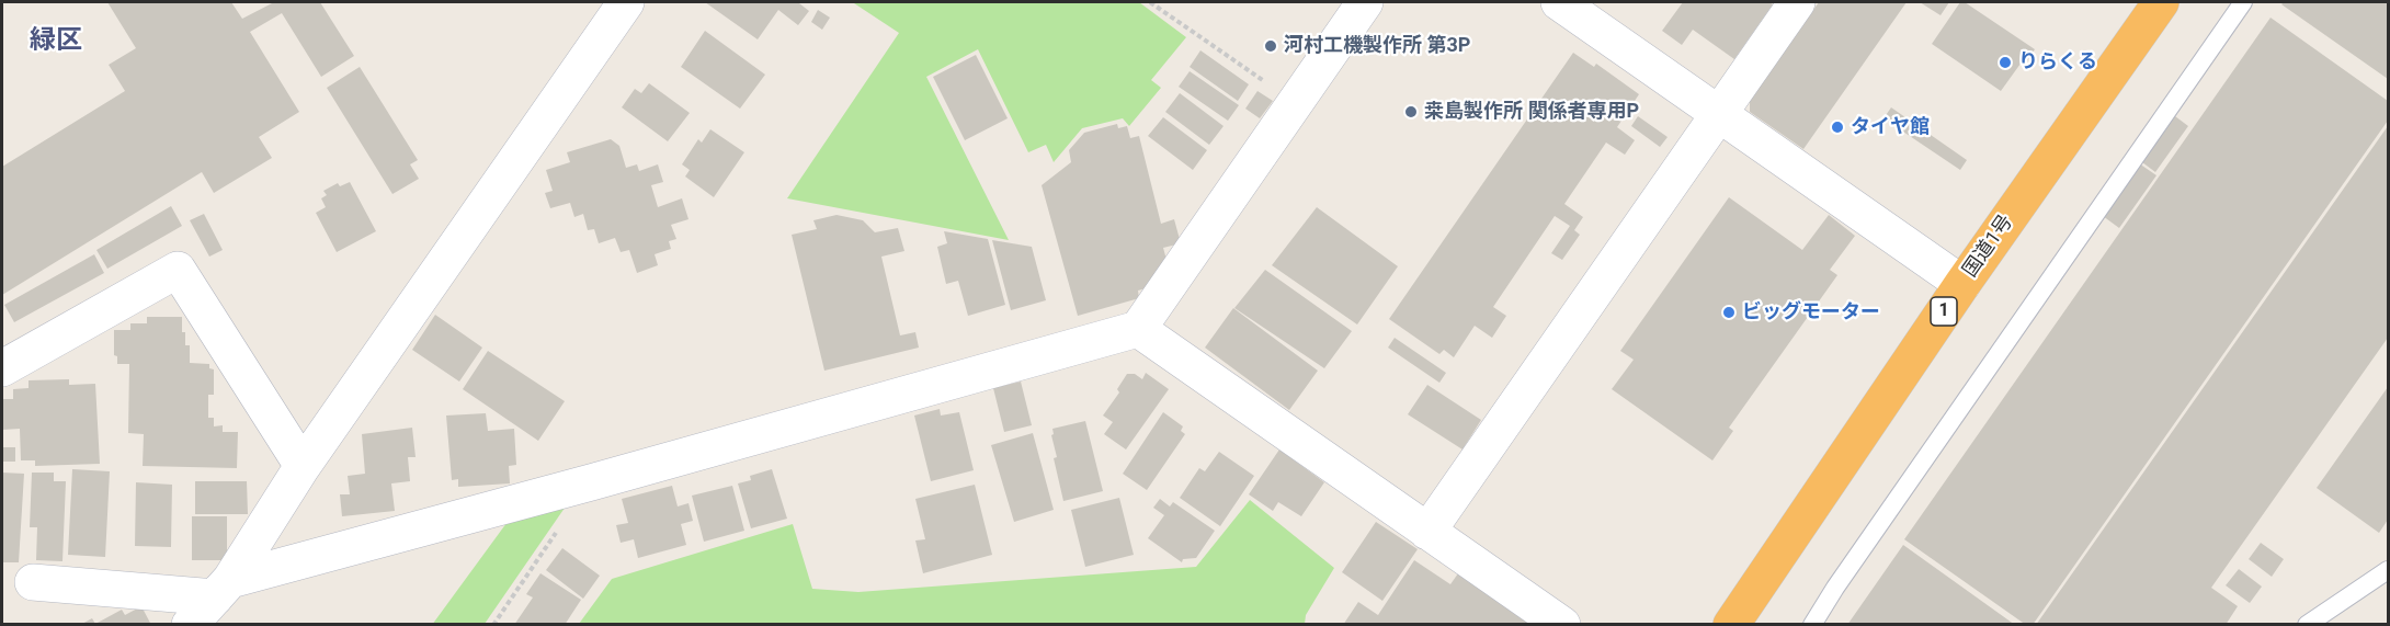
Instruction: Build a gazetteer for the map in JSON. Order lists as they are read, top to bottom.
{
  "streets": {
    "highway": ["国道1号", "1"]
  },
  "districts": ["緑区"],
  "places": [
    "河村工機製作所 第3P",
    "りらくる",
    "桒島製作所 関係者専用P",
    "タイヤ館",
    "ビッグモーター"
  ]
}
